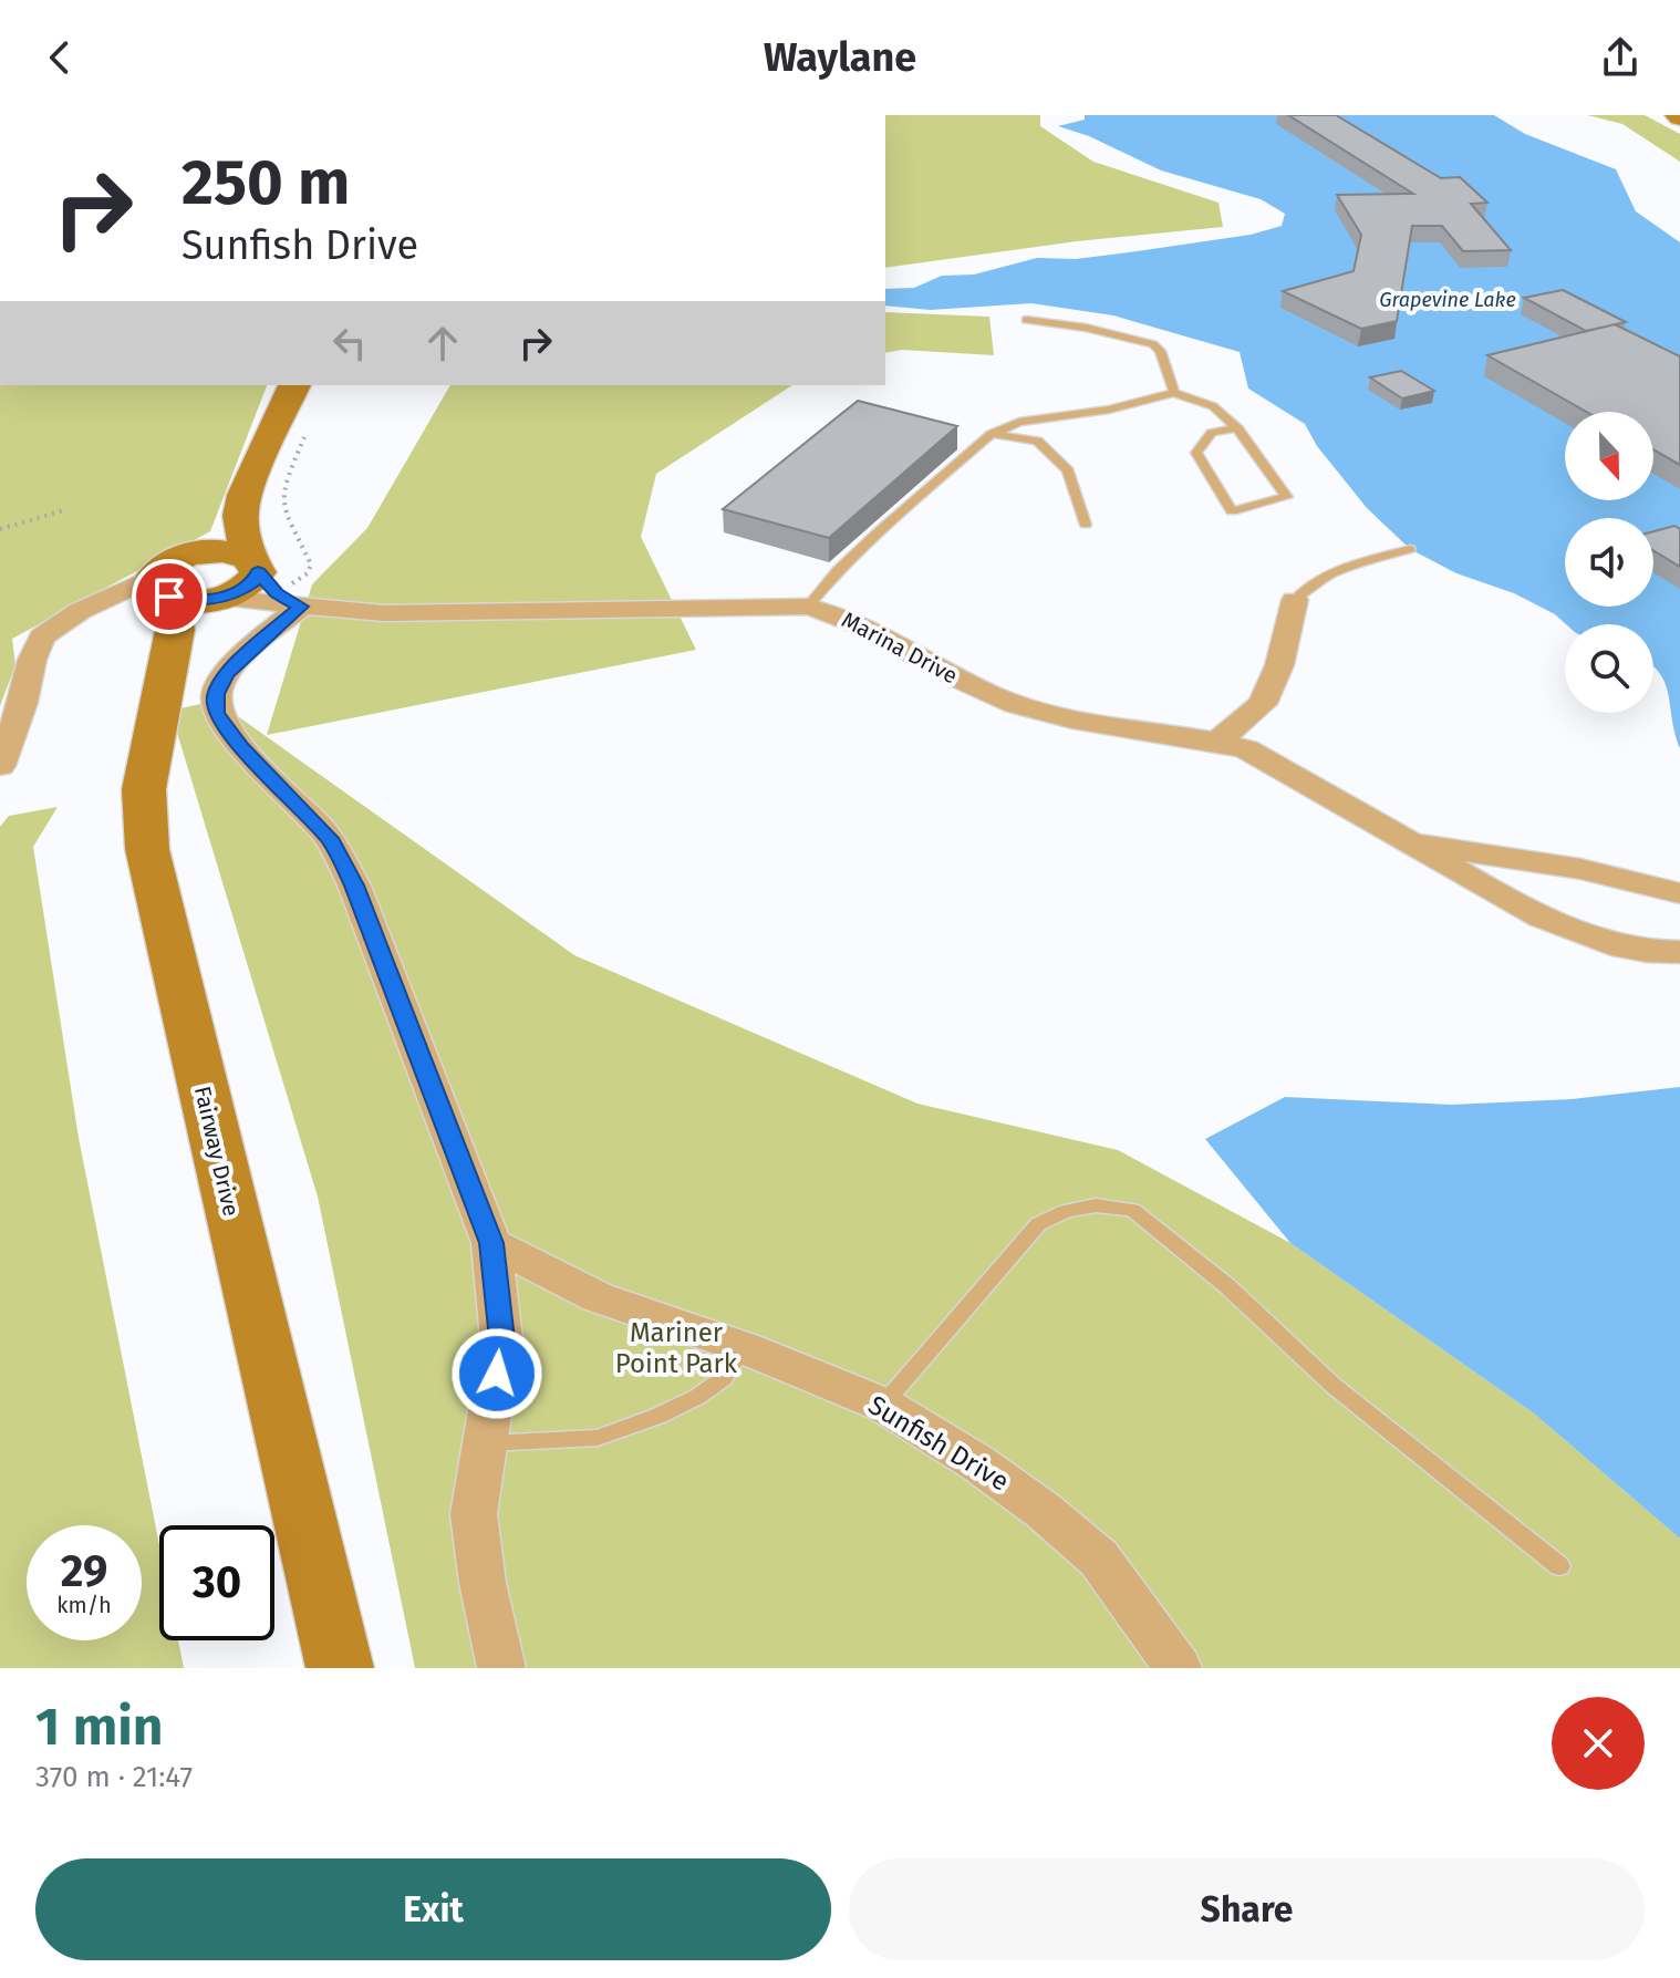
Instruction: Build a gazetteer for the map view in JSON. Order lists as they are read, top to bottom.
{
  "streets": {
    "street": ["Marina Drive", "Fairway Drive", "Sunfish Drive"]
  },
  "crossings": [
    ["Marina Drive", "Fairway Drive"]
  ],
  "water": ["Grapevine Lake"],
  "parks": ["Mariner Point Park"],
  "north": "bottom",
  "page": {
    "header": "Waylane",
    "turn": ["250 m", "Sunfish Drive"],
    "speed": "29 km/h",
    "limit": "30",
    "heading": ["1 min", "370 m · 21:47"],
    "buttons": ["Exit", "Share"]
  }
}
